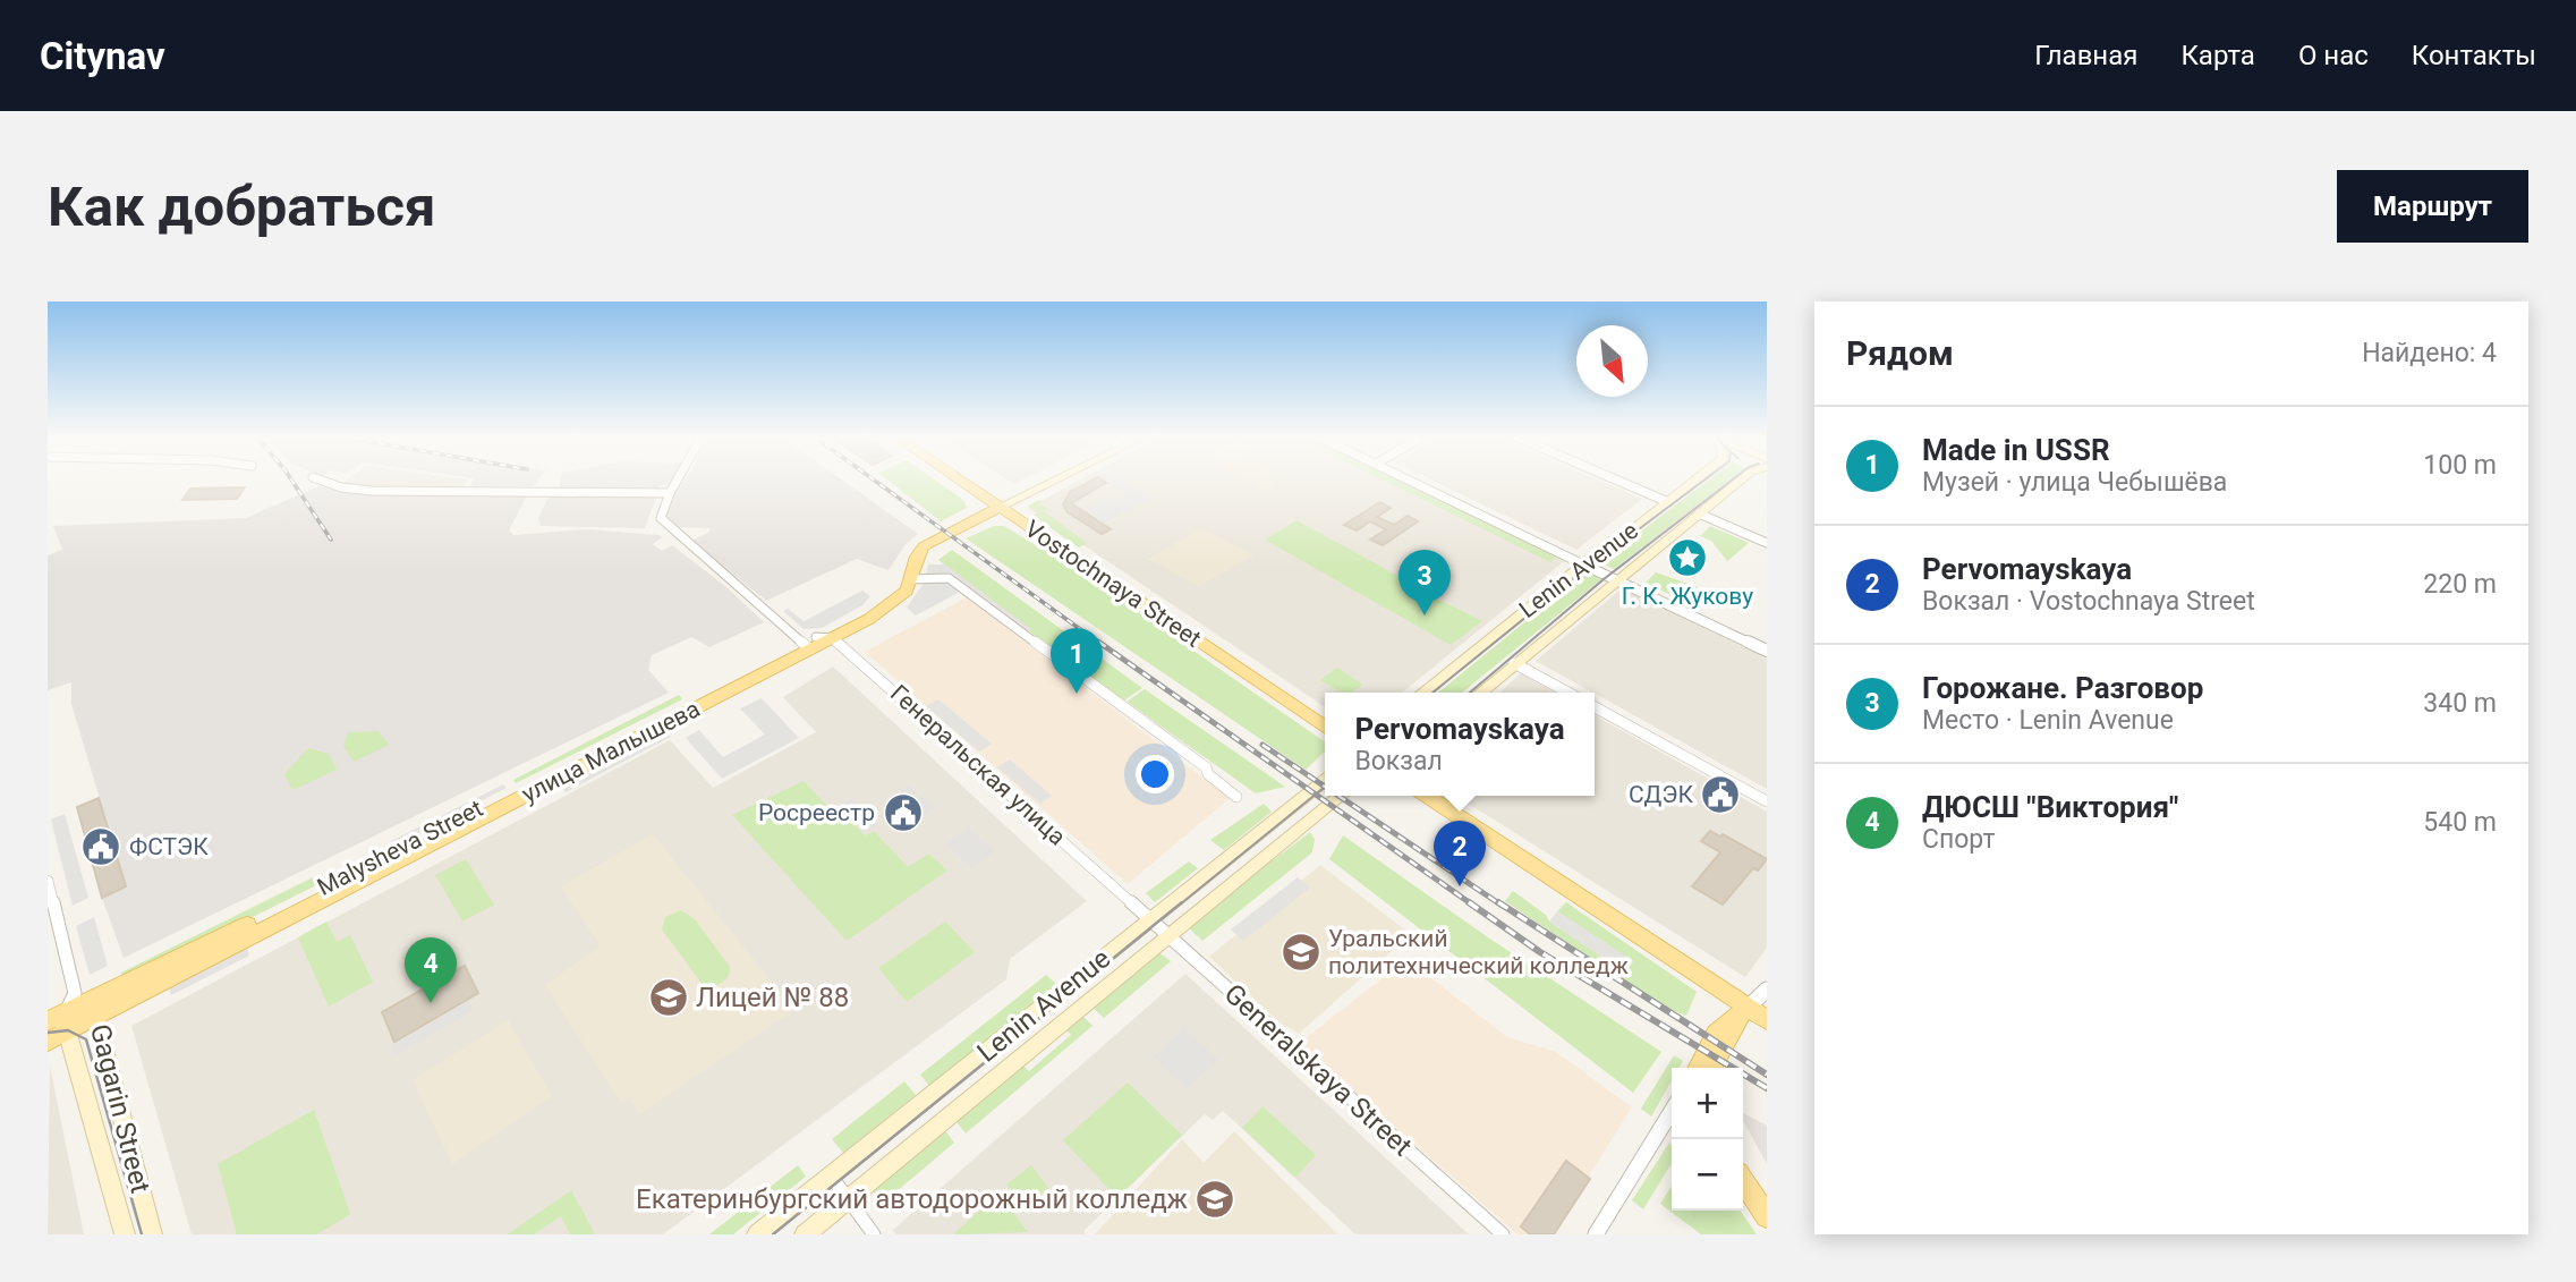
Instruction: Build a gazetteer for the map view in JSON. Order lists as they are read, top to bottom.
{
  "streets": {
    "main road": [
      "Lenin Avenue",
      "Vostochnaya Street",
      "улица Малышева",
      "Gagarin Street"
    ],
    "street": ["Генеральская улица", "Generalskaya Street"]
  },
  "crossings": [
    ["Lenin Avenue", "Генеральская улица"],
    ["Lenin Avenue", "Generalskaya Street"],
    ["Vostochnaya Street", "улица Малышева"],
    ["улица Малышева", "Генеральская улица"],
    ["улица Малышева", "Gagarin Street"],
    ["Генеральская улица", "Generalskaya Street"]
  ],
  "places": {
    "place": ["Г. К. Жукову"],
    "public building": ["СДЭК", "Росреестр", "ФСТЭК"],
    "school or university": ["Уральский политехнический колледж", "Лицей № 88", "Екатеринбургский автодорожный колледж"]
  },
  "north": "bottom right",
  "page": {
    "header": "Citynav",
    "nav": [
      "Главная",
      "Карта",
      "О нас",
      "Контакты"
    ],
    "buttons": "Маршрут",
    "title": "Как добраться",
    "heading": ["Рядом", "Найдено: 4"],
    "list": [
      {
        "mark": "1",
        "name": "Made in USSR",
        "note": "Музей · улица Чебышёва",
        "value": "100 m"
      },
      {
        "mark": "2",
        "name": "Pervomayskaya",
        "note": "Вокзал · Vostochnaya Street",
        "value": "220 m"
      },
      {
        "mark": "3",
        "name": "Горожане. Разговор",
        "note": "Место · Lenin Avenue",
        "value": "340 m"
      },
      {
        "mark": "4",
        "name": "ДЮСШ \"Виктория\"",
        "note": "Спорт",
        "value": "540 m"
      }
    ],
    "pins": [
      "3",
      "1",
      "2",
      "4"
    ],
    "popup": ["Pervomayskaya", "Вокзал"],
    "map_buttons": ["+", "−"]
  }
}
